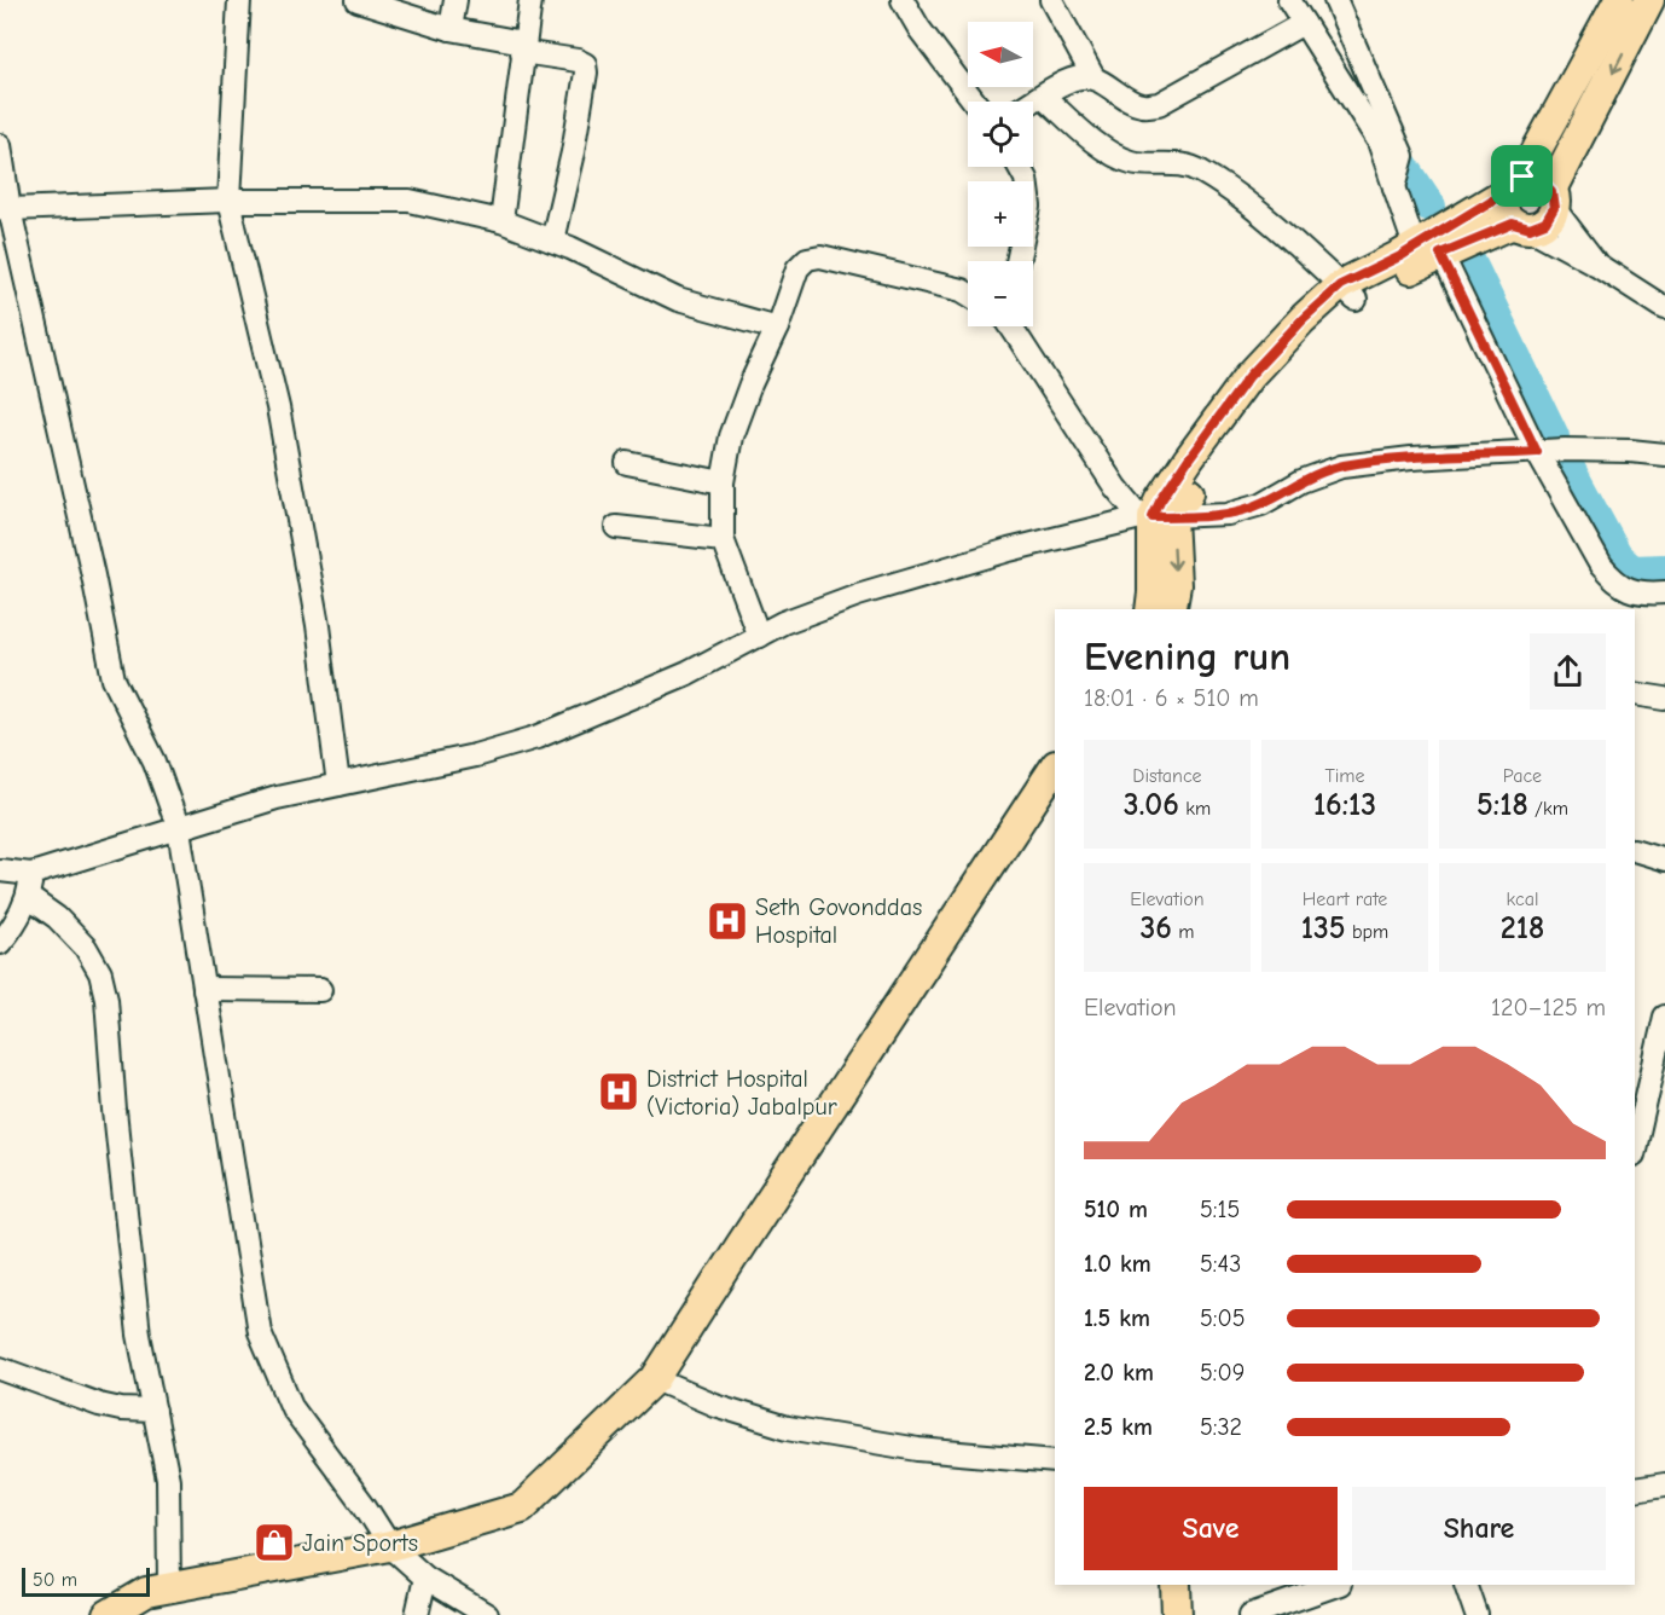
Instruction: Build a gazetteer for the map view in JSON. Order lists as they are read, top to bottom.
{
  "places": {
    "hospital": ["Seth Govonddas Hospital", "District Hospital (Victoria) Jabalpur"],
    "shop": ["Jain Sports"]
  },
  "scale_bar": "50 m",
  "north": "left",
  "page": {
    "map_buttons": ["+", "−"],
    "heading": ["Evening run", "18:01 · 6 × 510 m"],
    "stats": [
      ["Distance", "3.06 km"],
      ["Time", "16:13"],
      ["Pace", "5:18 /km"],
      ["Elevation", "36 m"],
      ["Heart rate", "135 bpm"],
      ["kcal", "218"]
    ],
    "chart": ["Elevation", "120–125 m"],
    "list": [
      {
        "name": "510 m",
        "note": "5:15"
      },
      {
        "name": "1.0 km",
        "note": "5:43"
      },
      {
        "name": "1.5 km",
        "note": "5:05"
      },
      {
        "name": "2.0 km",
        "note": "5:09"
      },
      {
        "name": "2.5 km",
        "note": "5:32"
      }
    ],
    "buttons": ["Save", "Share"],
    "scale": "50 m"
  }
}
